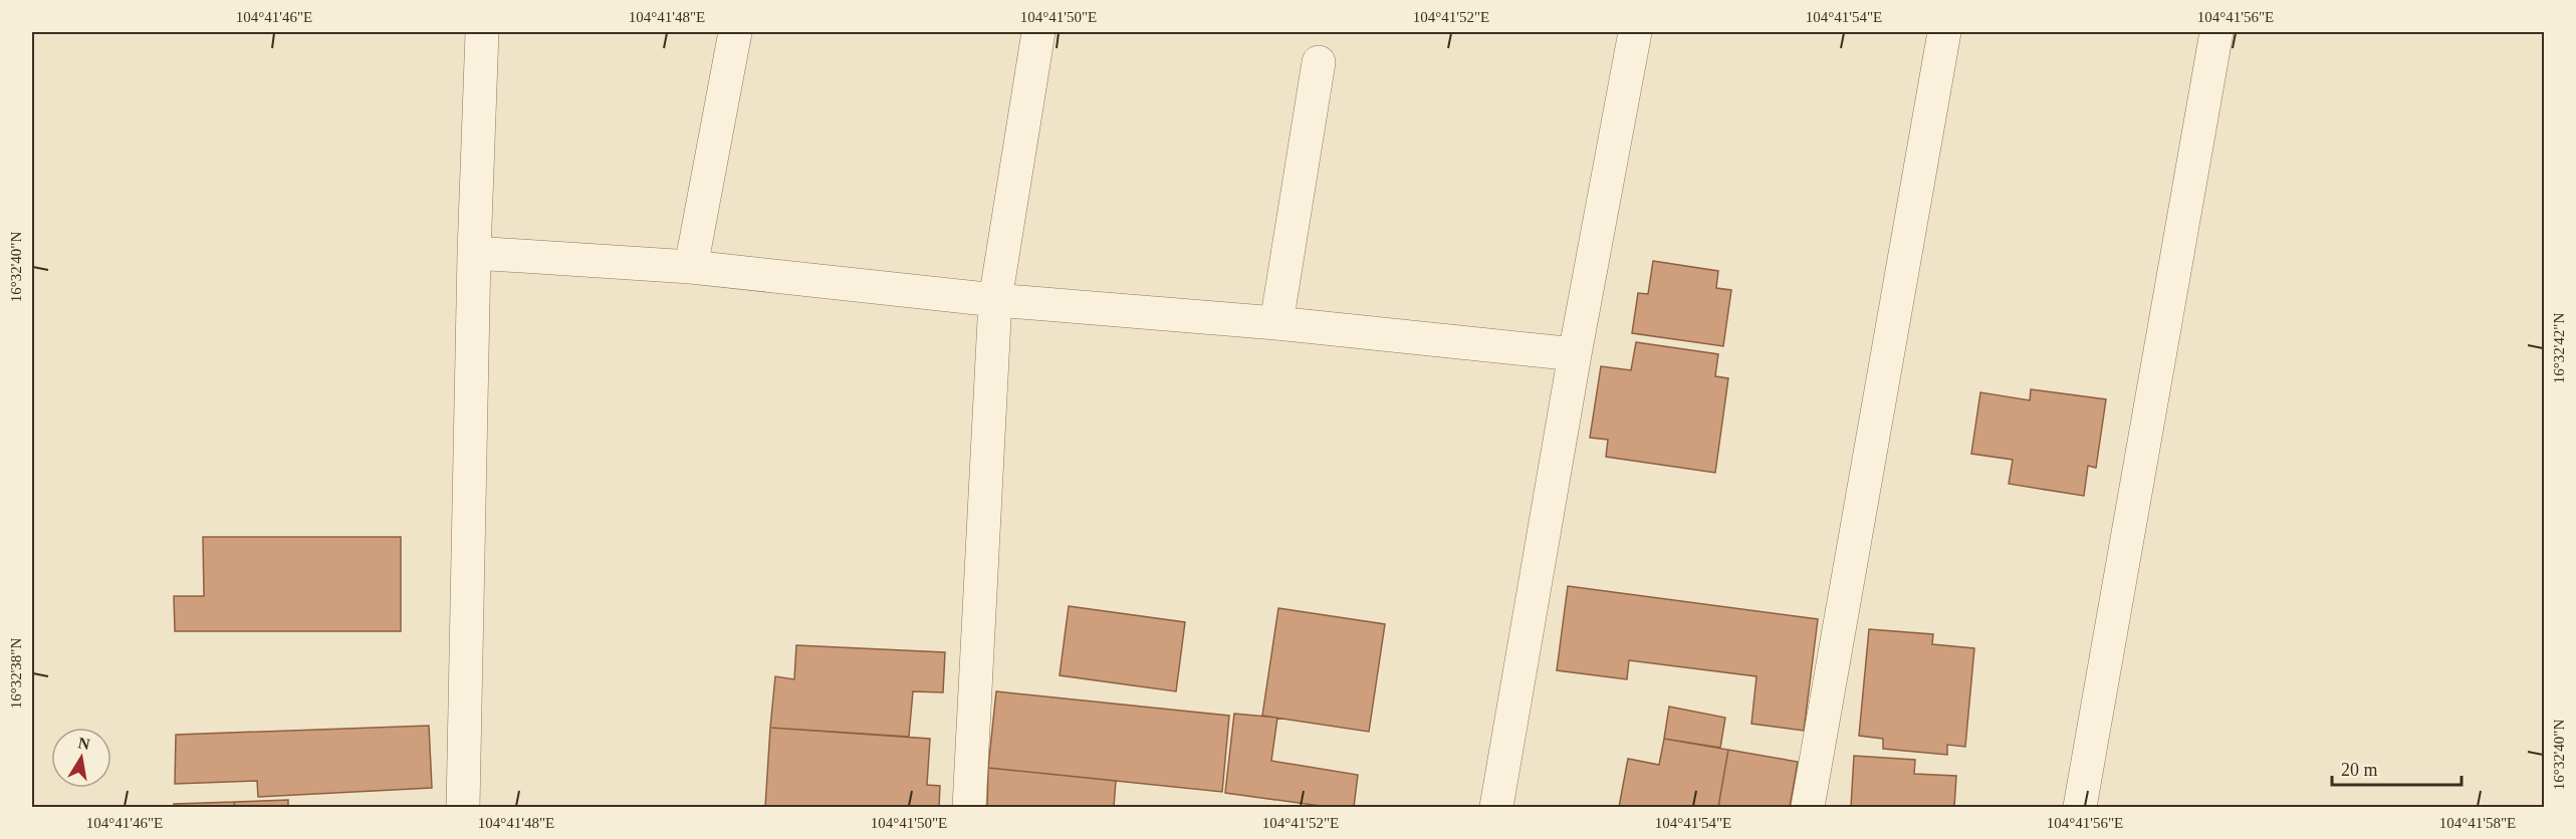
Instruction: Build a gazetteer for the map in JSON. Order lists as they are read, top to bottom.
{
  "scale_bar": "20 m",
  "north": "top",
  "coordinates": [
    "104°41'46\"E",
    "104°41'48\"E",
    "104°41'50\"E",
    "104°41'52\"E",
    "104°41'54\"E",
    "104°41'56\"E",
    "16°32'40\"N",
    "16°32'42\"N",
    "16°32'38\"N",
    "104°41'58\"E"
  ]
}
